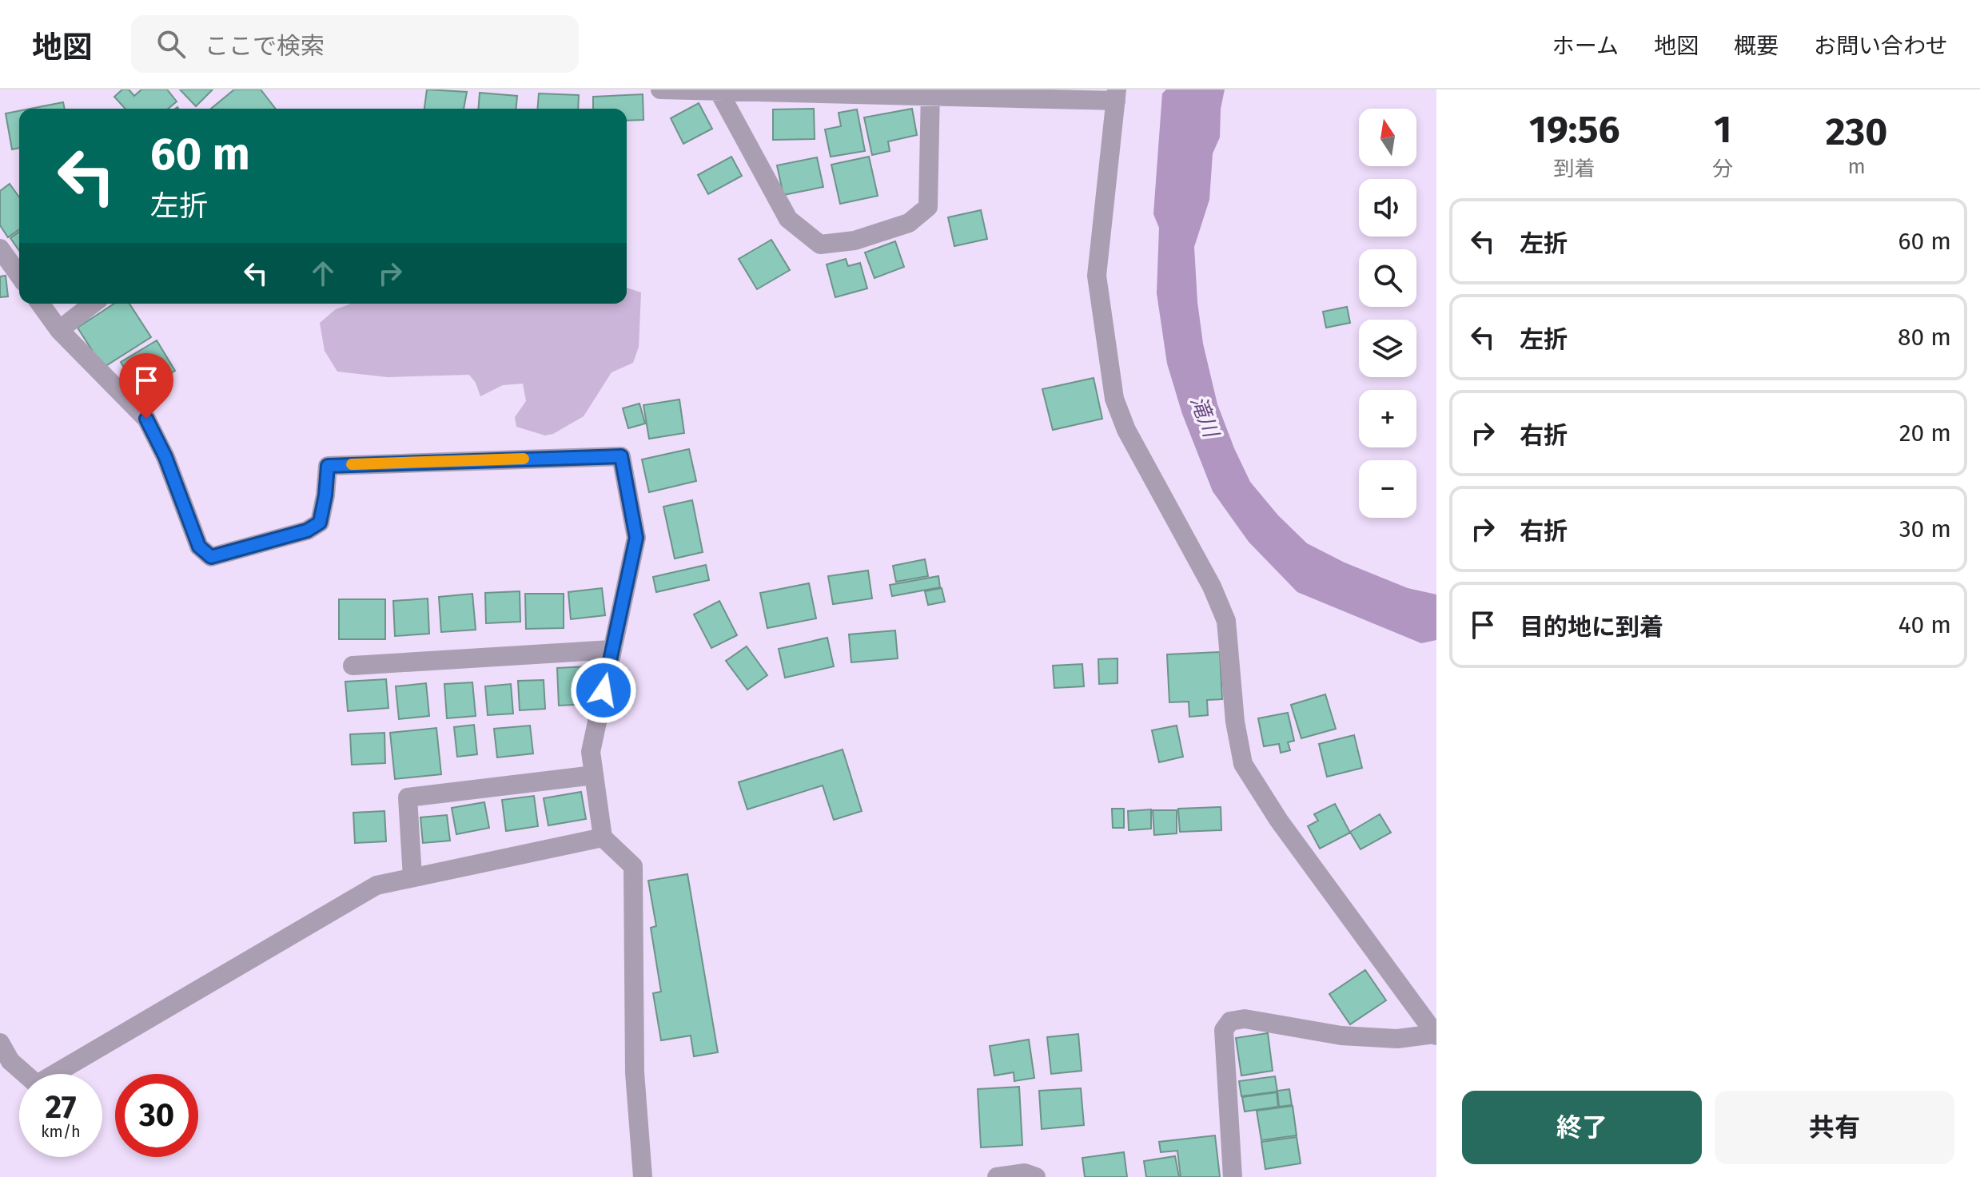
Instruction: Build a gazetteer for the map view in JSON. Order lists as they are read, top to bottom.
{
  "water": ["滝川"],
  "north": "top",
  "page": {
    "header": "地図",
    "search": "ここで検索",
    "nav": [
      "ホーム",
      "地図",
      "概要",
      "お問い合わせ"
    ],
    "eta": [
      "19:56",
      "到着",
      "1",
      "分",
      "230",
      "m"
    ],
    "map_buttons": ["+", "−"],
    "turn": ["60 m", "左折"],
    "list": [
      {
        "name": "左折",
        "value": "60 m"
      },
      {
        "name": "左折",
        "value": "80 m"
      },
      {
        "name": "右折",
        "value": "20 m"
      },
      {
        "name": "右折",
        "value": "30 m"
      },
      {
        "name": "目的地に到着",
        "value": "40 m"
      }
    ],
    "speed": "27 km/h",
    "limit": "30",
    "buttons": ["終了", "共有"]
  }
}
